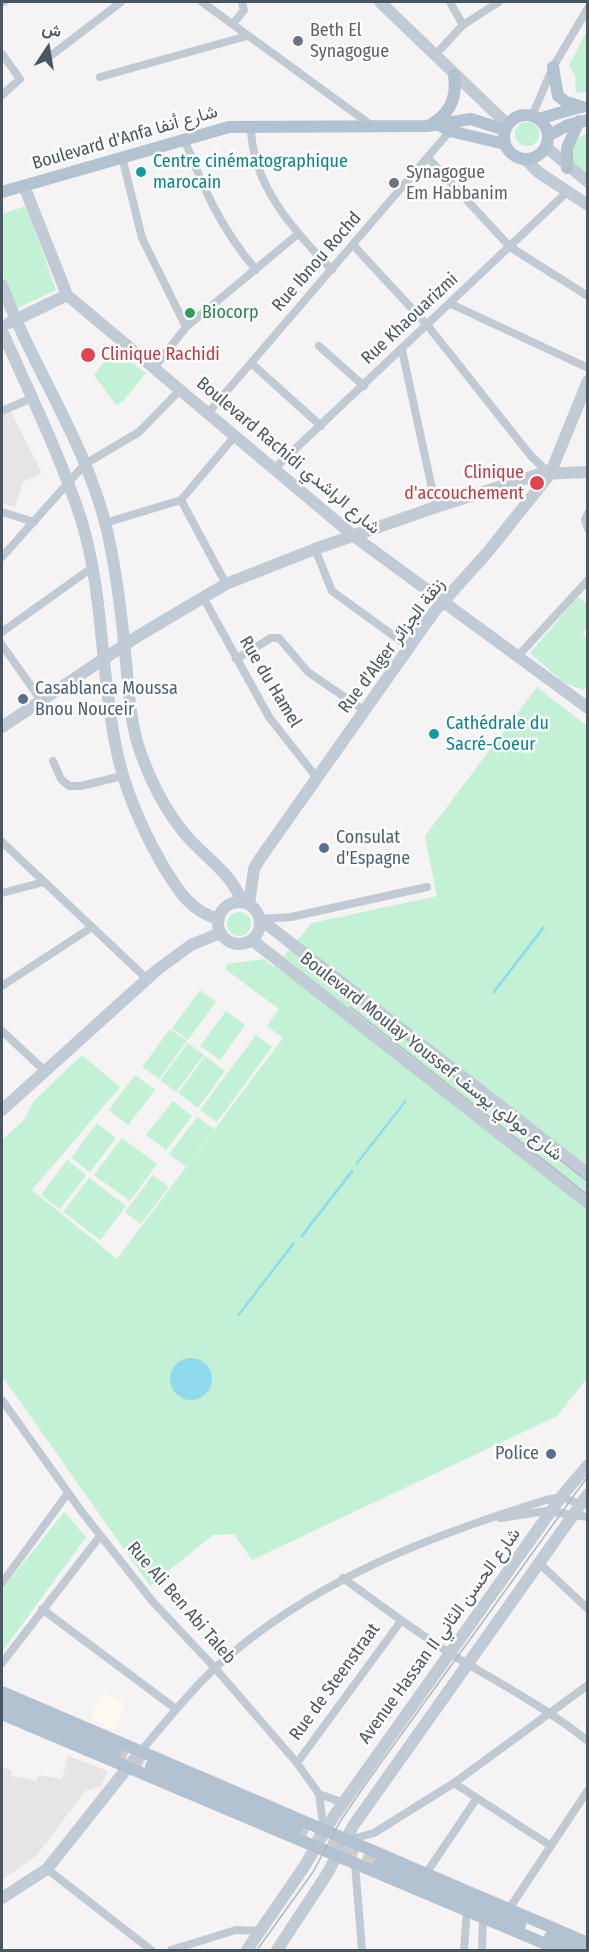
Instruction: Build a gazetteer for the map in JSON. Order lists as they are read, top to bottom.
{
  "streets": {
    "main road": [
      "Boulevard d'Anfa شارع أنفا",
      "Boulevard Rachidi شارع الراشدي",
      "Rue d'Alger زنقة الجزائر",
      "Boulevard Moulay Youssef شارع مولاي يوسف",
      "Avenue Hassan II شارع الحسن الثاني"
    ],
    "street": [
      "Rue Ibnou Rochd",
      "Rue Khaouarizmi",
      "Rue du Hamel",
      "Rue Ali Ben Abi Taleb",
      "Rue de Steenstraat"
    ]
  },
  "crossings": [
    ["Boulevard d'Anfa شارع أنفا", "Rue Ibnou Rochd"],
    ["Boulevard d'Anfa شارع أنفا", "Boulevard Rachidi شارع الراشدي"],
    ["Rue Ibnou Rochd", "Boulevard Rachidi شارع الراشدي"],
    ["Rue Khaouarizmi", "Boulevard Rachidi شارع الراشدي"],
    ["Boulevard Rachidi شارع الراشدي", "Rue d'Alger زنقة الجزائر"],
    ["Rue d'Alger زنقة الجزائر", "Rue du Hamel"],
    ["Rue d'Alger زنقة الجزائر", "Boulevard Moulay Youssef شارع مولاي يوسف"],
    ["Rue Ali Ben Abi Taleb", "Avenue Hassan II شارع الحسن الثاني"],
    ["Rue Ali Ben Abi Taleb", "Rue de Steenstraat"]
  ],
  "places": [
    "Beth El Synagogue",
    "Centre cinématographique marocain",
    "Synagogue Em Habbanim",
    "Biocorp",
    "Clinique Rachidi",
    "Clinique d'accouchement",
    "Casablanca Moussa Bnou Nouceir",
    "Cathédrale du Sacré-Coeur",
    "Consulat d'Espagne",
    "Police"
  ],
  "north": "top"
}
